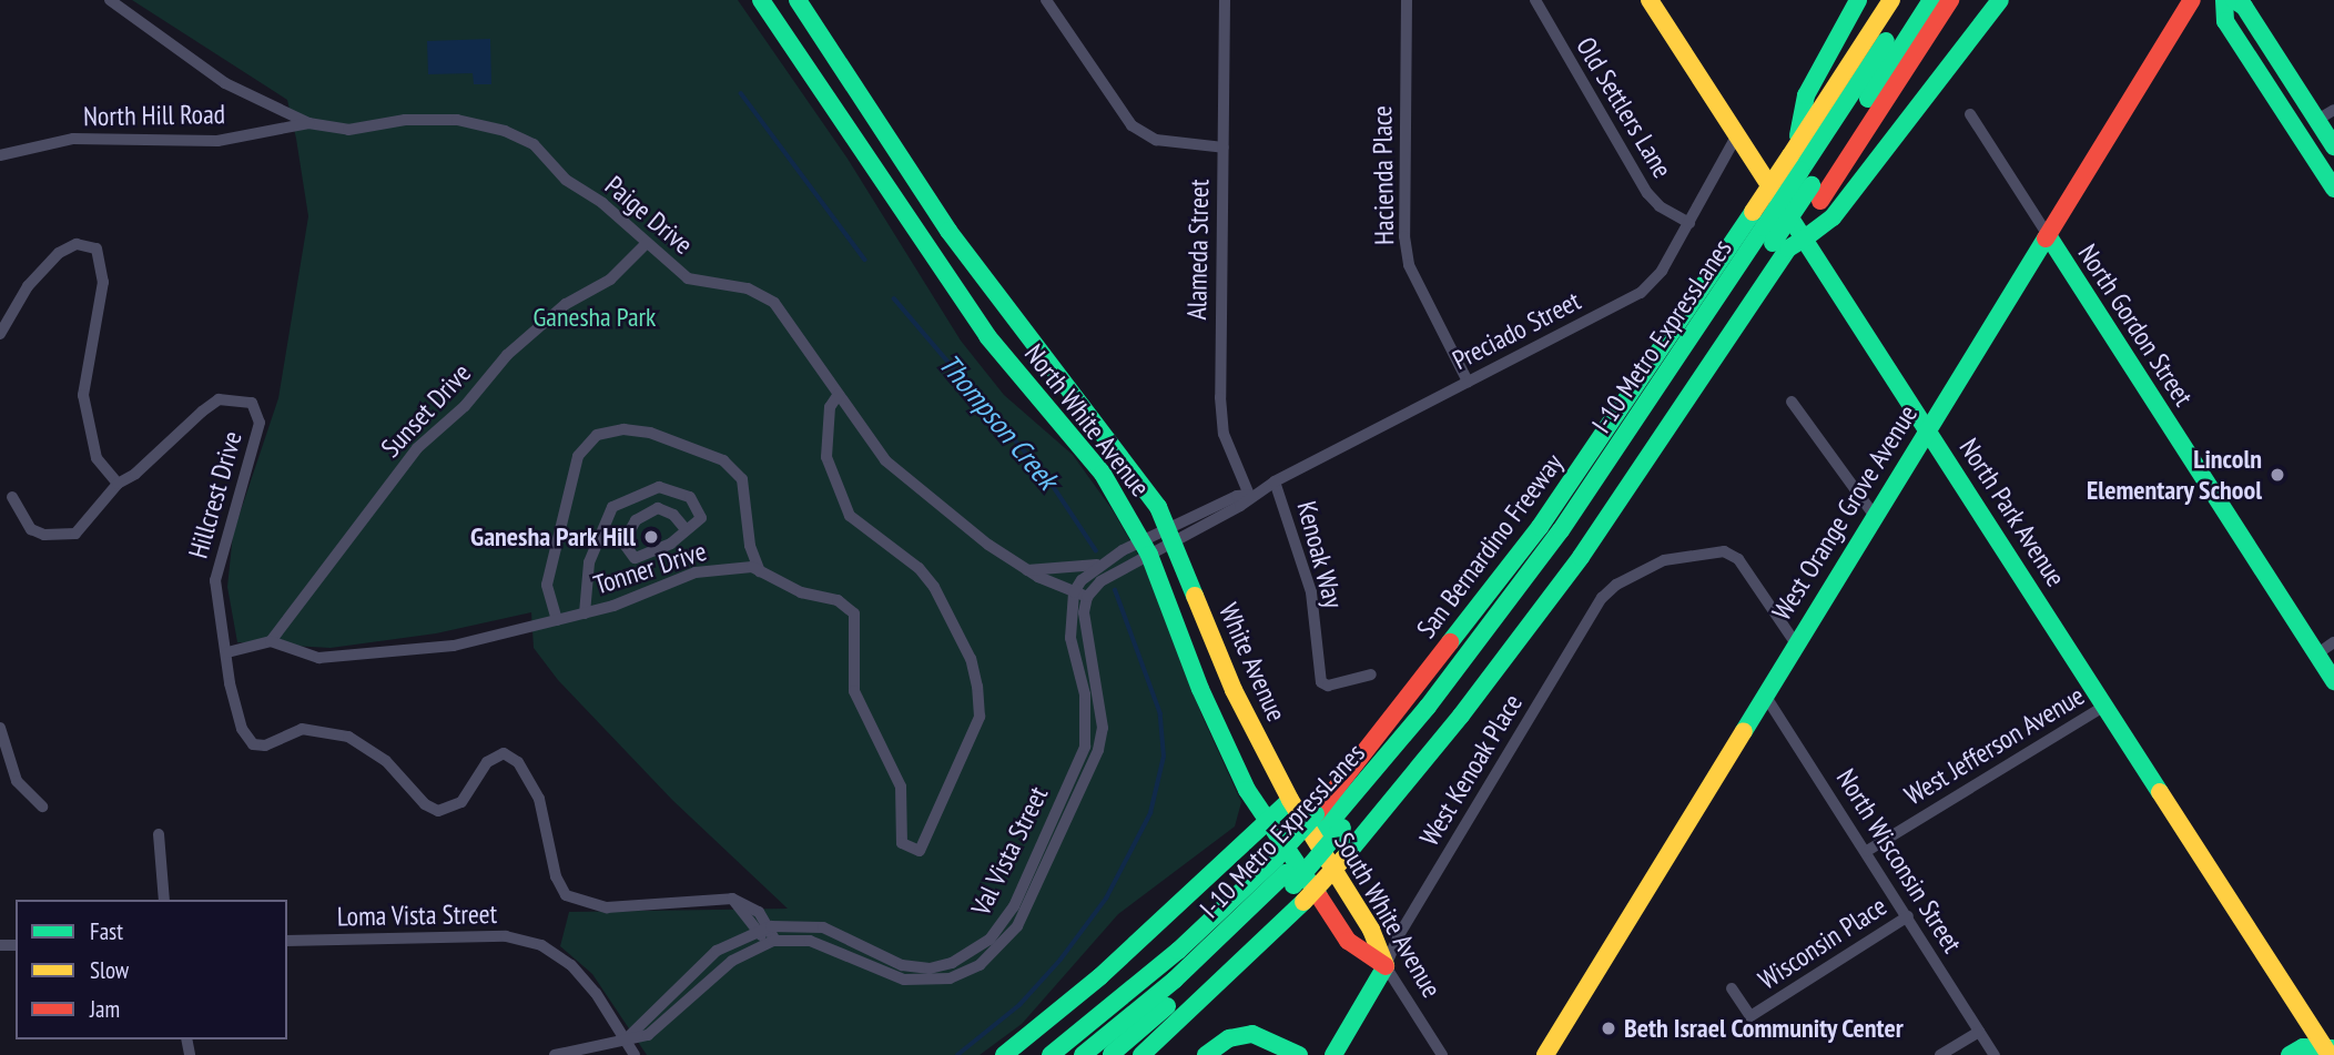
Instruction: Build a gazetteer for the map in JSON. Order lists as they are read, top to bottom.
{
  "streets": {
    "main road": [
      "North Gordon Street",
      "I-10 Metro ExpressLanes",
      "North White Avenue",
      "West Orange Grove Avenue",
      "North Park Avenue",
      "San Bernardino Freeway",
      "White Avenue",
      "South White Avenue"
    ],
    "street": [
      "Old Settlers Lane",
      "North Hill Road",
      "Hacienda Place",
      "Paige Drive",
      "Alameda Street",
      "Preciado Street",
      "Sunset Drive",
      "Hillcrest Drive",
      "Kenoak Way",
      "Tonner Drive",
      "West Jefferson Avenue",
      "West Kenoak Place",
      "Val Vista Street",
      "North Wisconsin Street",
      "Loma Vista Street",
      "Wisconsin Place"
    ]
  },
  "crossings": [
    ["Old Settlers Lane", "Preciado Street"],
    ["North Hill Road", "Paige Drive"],
    ["Hacienda Place", "Preciado Street"],
    ["Paige Drive", "Sunset Drive"],
    ["Paige Drive", "Tonner Drive"],
    ["Paige Drive", "Val Vista Street"],
    ["Alameda Street", "Preciado Street"],
    ["North Gordon Street", "West Orange Grove Avenue"],
    ["Preciado Street", "North White Avenue"],
    ["Preciado Street", "North Park Avenue"],
    ["Preciado Street", "Kenoak Way"],
    ["Preciado Street", "White Avenue"],
    ["I-10 Metro ExpressLanes", "San Bernardino Freeway"],
    ["Sunset Drive", "Tonner Drive"],
    ["North White Avenue", "White Avenue"],
    ["North White Avenue", "West Kenoak Place"],
    ["North White Avenue", "South White Avenue"],
    ["Hillcrest Drive", "Val Vista Street"],
    ["West Orange Grove Avenue", "North Park Avenue"],
    ["West Orange Grove Avenue", "West Kenoak Place"],
    ["West Orange Grove Avenue", "North Wisconsin Street"],
    ["North Park Avenue", "West Jefferson Avenue"],
    ["White Avenue", "South White Avenue"],
    ["West Jefferson Avenue", "North Wisconsin Street"],
    ["West Kenoak Place", "South White Avenue"],
    ["Val Vista Street", "Loma Vista Street"],
    ["North Wisconsin Street", "Wisconsin Place"]
  ],
  "water": ["Thompson Creek"],
  "parks": ["Ganesha Park"],
  "places": ["Lincoln Elementary School", "Ganesha Park Hill", "Beth Israel Community Center"],
  "legend": ["Fast", "Slow", "Jam"]
}
